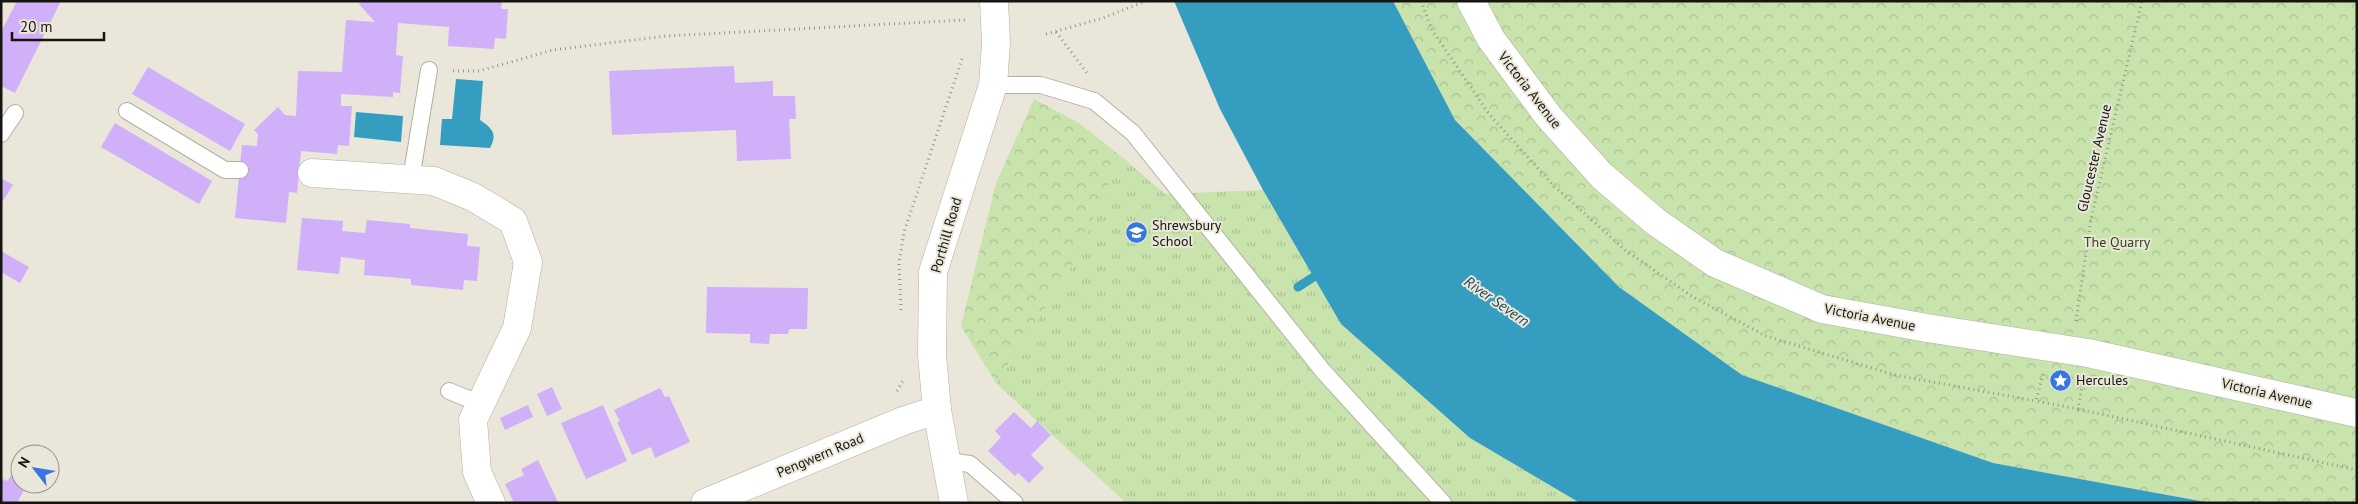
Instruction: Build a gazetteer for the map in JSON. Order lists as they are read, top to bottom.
{
  "streets": {
    "street": ["Victoria Avenue", "Porthill Road", "Pengwern Road"],
    "path": ["Gloucester Avenue"]
  },
  "crossings": [
    ["Victoria Avenue", "Gloucester Avenue"],
    ["Porthill Road", "Pengwern Road"]
  ],
  "water": ["River Severn"],
  "parks": ["The Quarry"],
  "places": {
    "school or university": ["Shrewsbury School"],
    "place": ["Hercules"]
  },
  "scale_bar": "20 m",
  "north": "top left"
}
